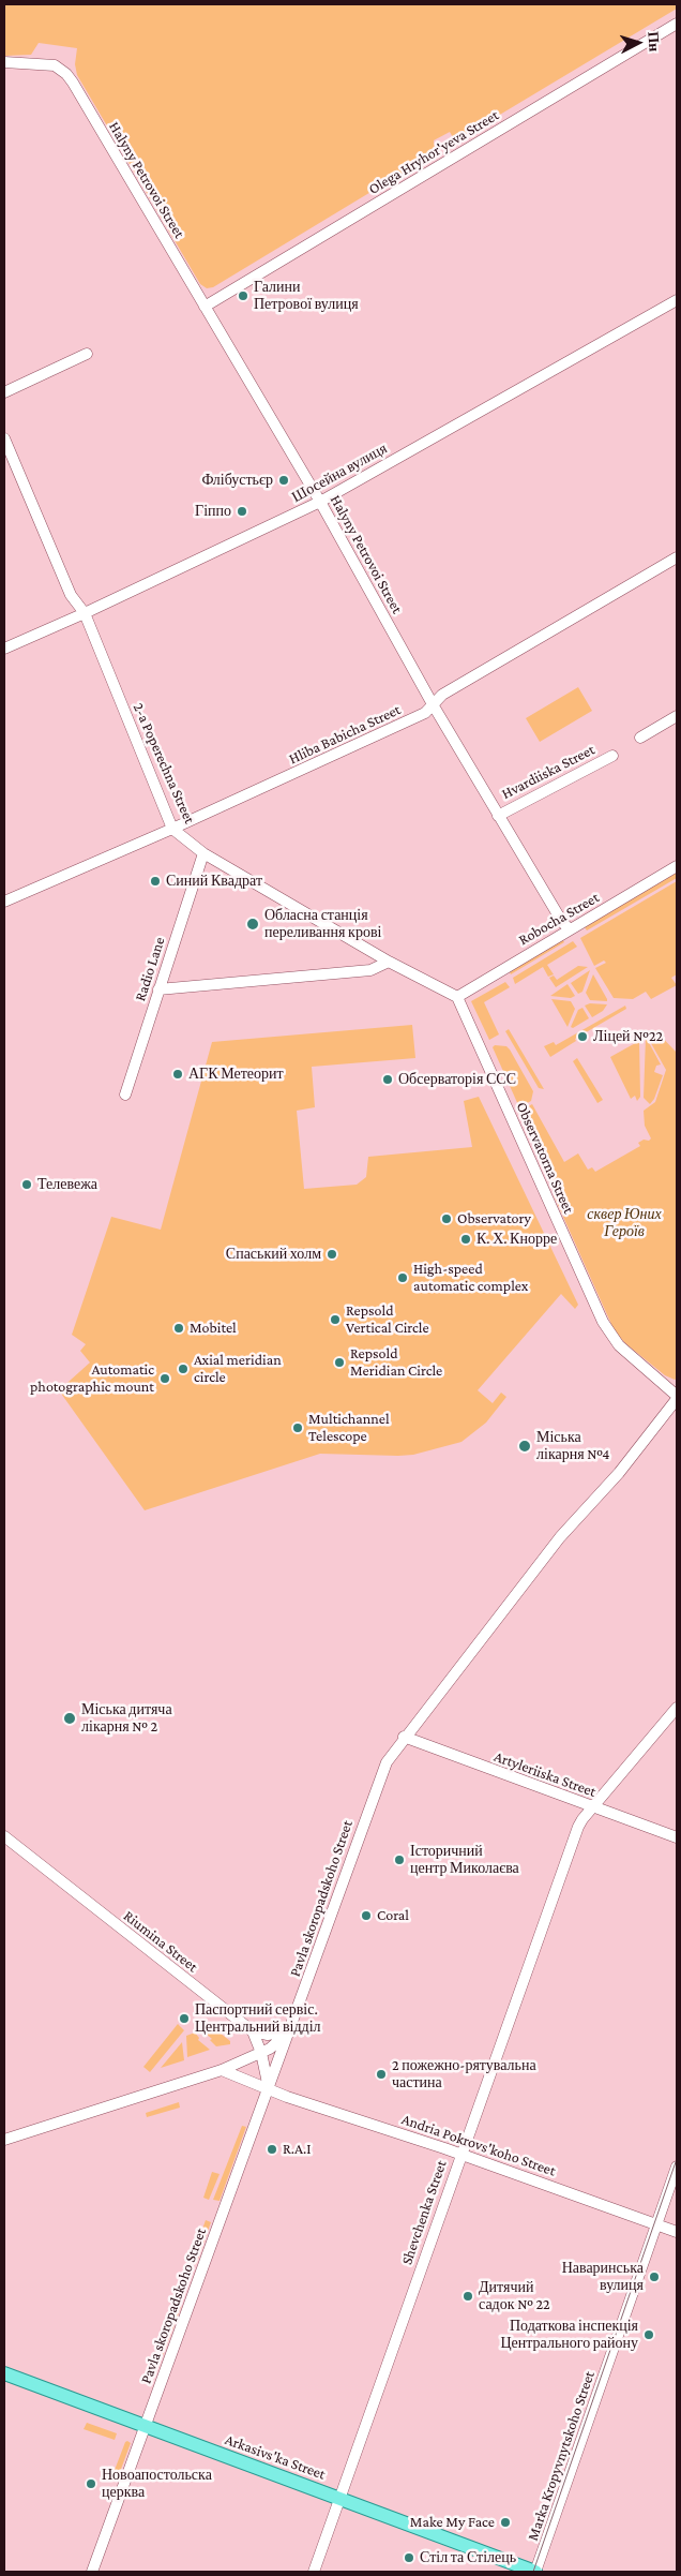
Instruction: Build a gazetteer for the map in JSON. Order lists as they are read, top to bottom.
{
  "streets": {
    "main road": ["Arkasivs'ka Street"],
    "street": [
      "Olega Hryhor'yeva Street",
      "Halyny Petrovoi Street",
      "Шосейна вулиця",
      "Hliba Babicha Street",
      "2-a Poperechna Street",
      "Hvardiiska Street",
      "Robocha Street",
      "Radio Lane",
      "Observatorna Street",
      "Artyleriiska Street",
      "Pavla skoropadskoho Street",
      "Riumina Street",
      "Andria Pokrovs'koho Street",
      "Shevchenka Street",
      "Marka Kropyvnytskoho Street"
    ]
  },
  "crossings": [
    ["Olega Hryhor'yeva Street", "Halyny Petrovoi Street"],
    ["Halyny Petrovoi Street", "Шосейна вулиця"],
    ["Halyny Petrovoi Street", "Hliba Babicha Street"],
    ["Halyny Petrovoi Street", "Hvardiiska Street"],
    ["Halyny Petrovoi Street", "Robocha Street"],
    ["Шосейна вулиця", "2-a Poperechna Street"],
    ["Hliba Babicha Street", "2-a Poperechna Street"],
    ["2-a Poperechna Street", "Robocha Street"],
    ["2-a Poperechna Street", "Radio Lane"],
    ["2-a Poperechna Street", "Observatorna Street"],
    ["Robocha Street", "Observatorna Street"],
    ["Observatorna Street", "Pavla skoropadskoho Street"],
    ["Artyleriiska Street", "Pavla skoropadskoho Street"],
    ["Artyleriiska Street", "Shevchenka Street"],
    ["Pavla skoropadskoho Street", "Andria Pokrovs'koho Street"],
    ["Pavla skoropadskoho Street", "Arkasivs'ka Street"],
    ["Andria Pokrovs'koho Street", "Shevchenka Street"],
    ["Andria Pokrovs'koho Street", "Marka Kropyvnytskoho Street"],
    ["Shevchenka Street", "Arkasivs'ka Street"],
    ["Marka Kropyvnytskoho Street", "Arkasivs'ka Street"]
  ],
  "parks": ["сквер Юних Героїв"],
  "places": [
    "Галини Петрової вулиця",
    "Флібустьєр",
    "Гіппо",
    "Синий Квадрат",
    "Обласна станція переливання крові",
    "Ліцей №22",
    "АГК Метеорит",
    "Обсерваторія ССС",
    "Телевежа",
    "Observatory",
    "К. Х. Кнорре",
    "Спаський холм",
    "High-speed automatic complex",
    "Repsold Vertical Circle",
    "Mobitel",
    "Repsold Meridian Circle",
    "Axial meridian circle",
    "Automatic photographic mount",
    "Multichannel Telescope",
    "Міська лікарня №4",
    "Міська дитяча лікарня № 2",
    "Історичний центр Миколаєва",
    "Coral",
    "Паспортний сервіс. Центральний відділ",
    "2 пожежно-рятувальна частина",
    "R.A.I",
    "Наваринська вулиця",
    "Дитячий садок № 22",
    "Податкова інспекція Центрального району",
    "Новоапостольска церква",
    "Make My Face",
    "Стіл та Стілець"
  ],
  "north": "right"
}
